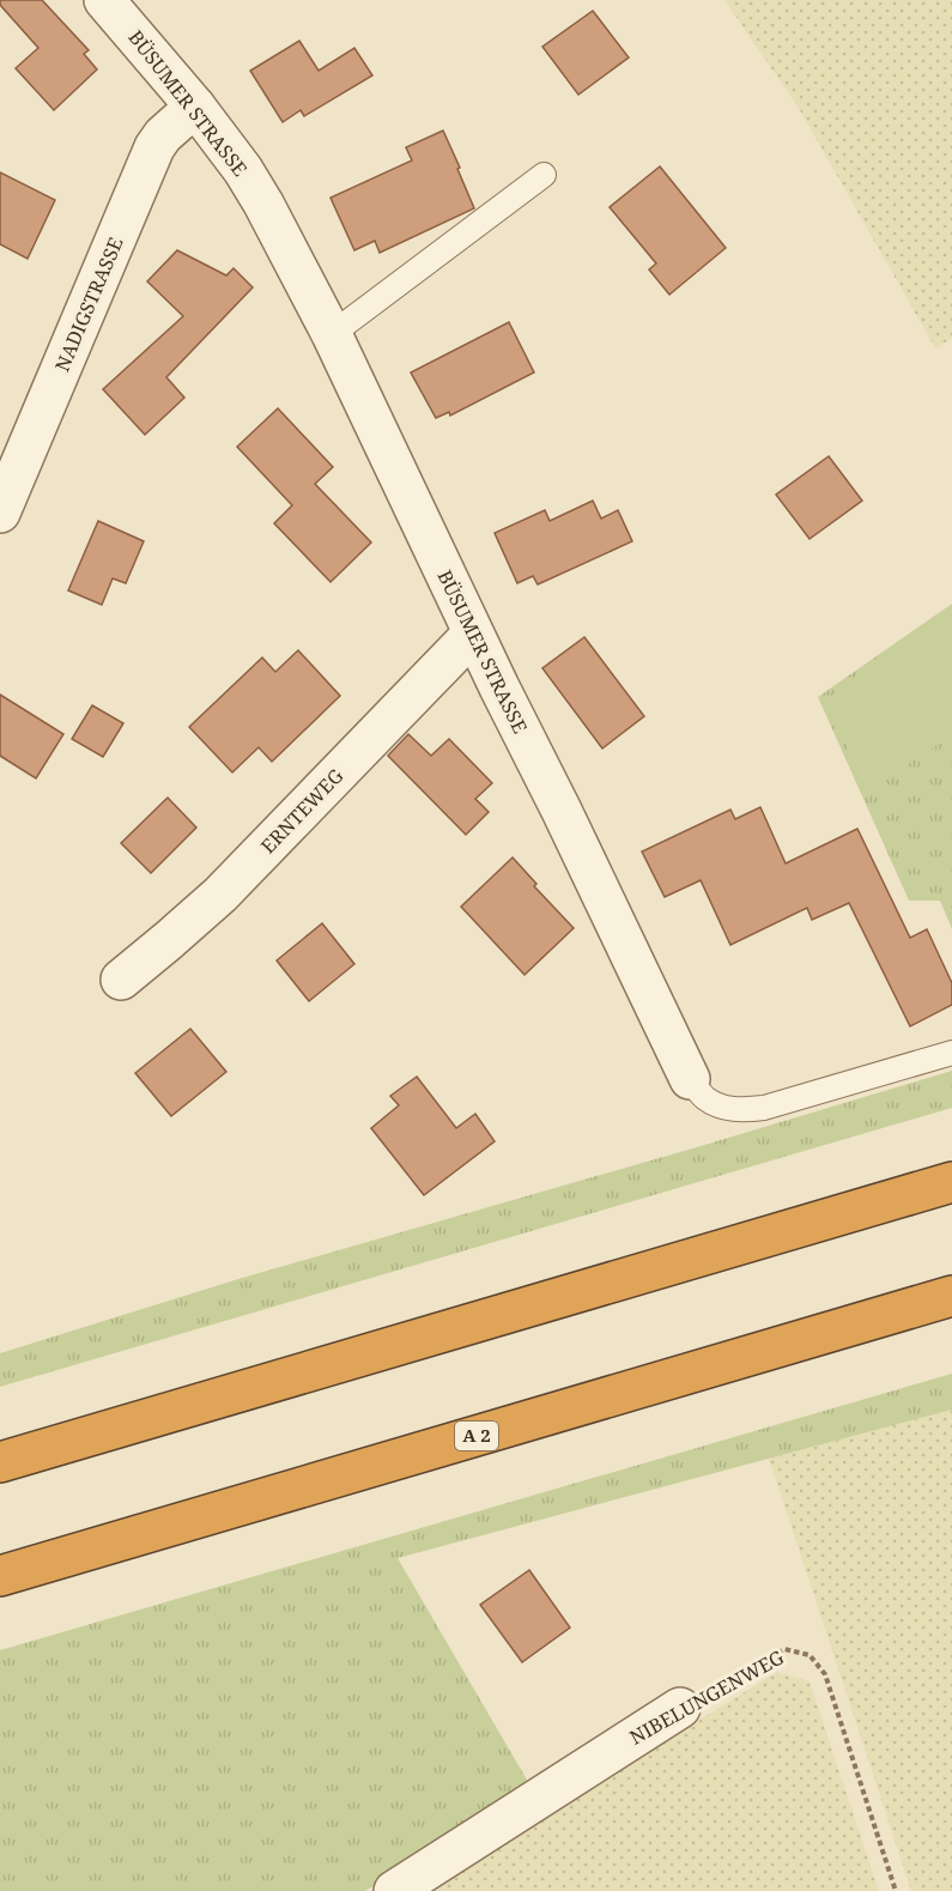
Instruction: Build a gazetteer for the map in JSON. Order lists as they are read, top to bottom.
{
  "streets": {
    "highway": ["A 2"],
    "street": [
      "BÜSUMER STRASSE",
      "NADIGSTRASSE",
      "ERNTEWEG",
      "NIBELUNGENWEG"
    ]
  },
  "crossings": [
    ["BÜSUMER STRASSE", "NADIGSTRASSE"],
    ["BÜSUMER STRASSE", "ERNTEWEG"]
  ]
}
